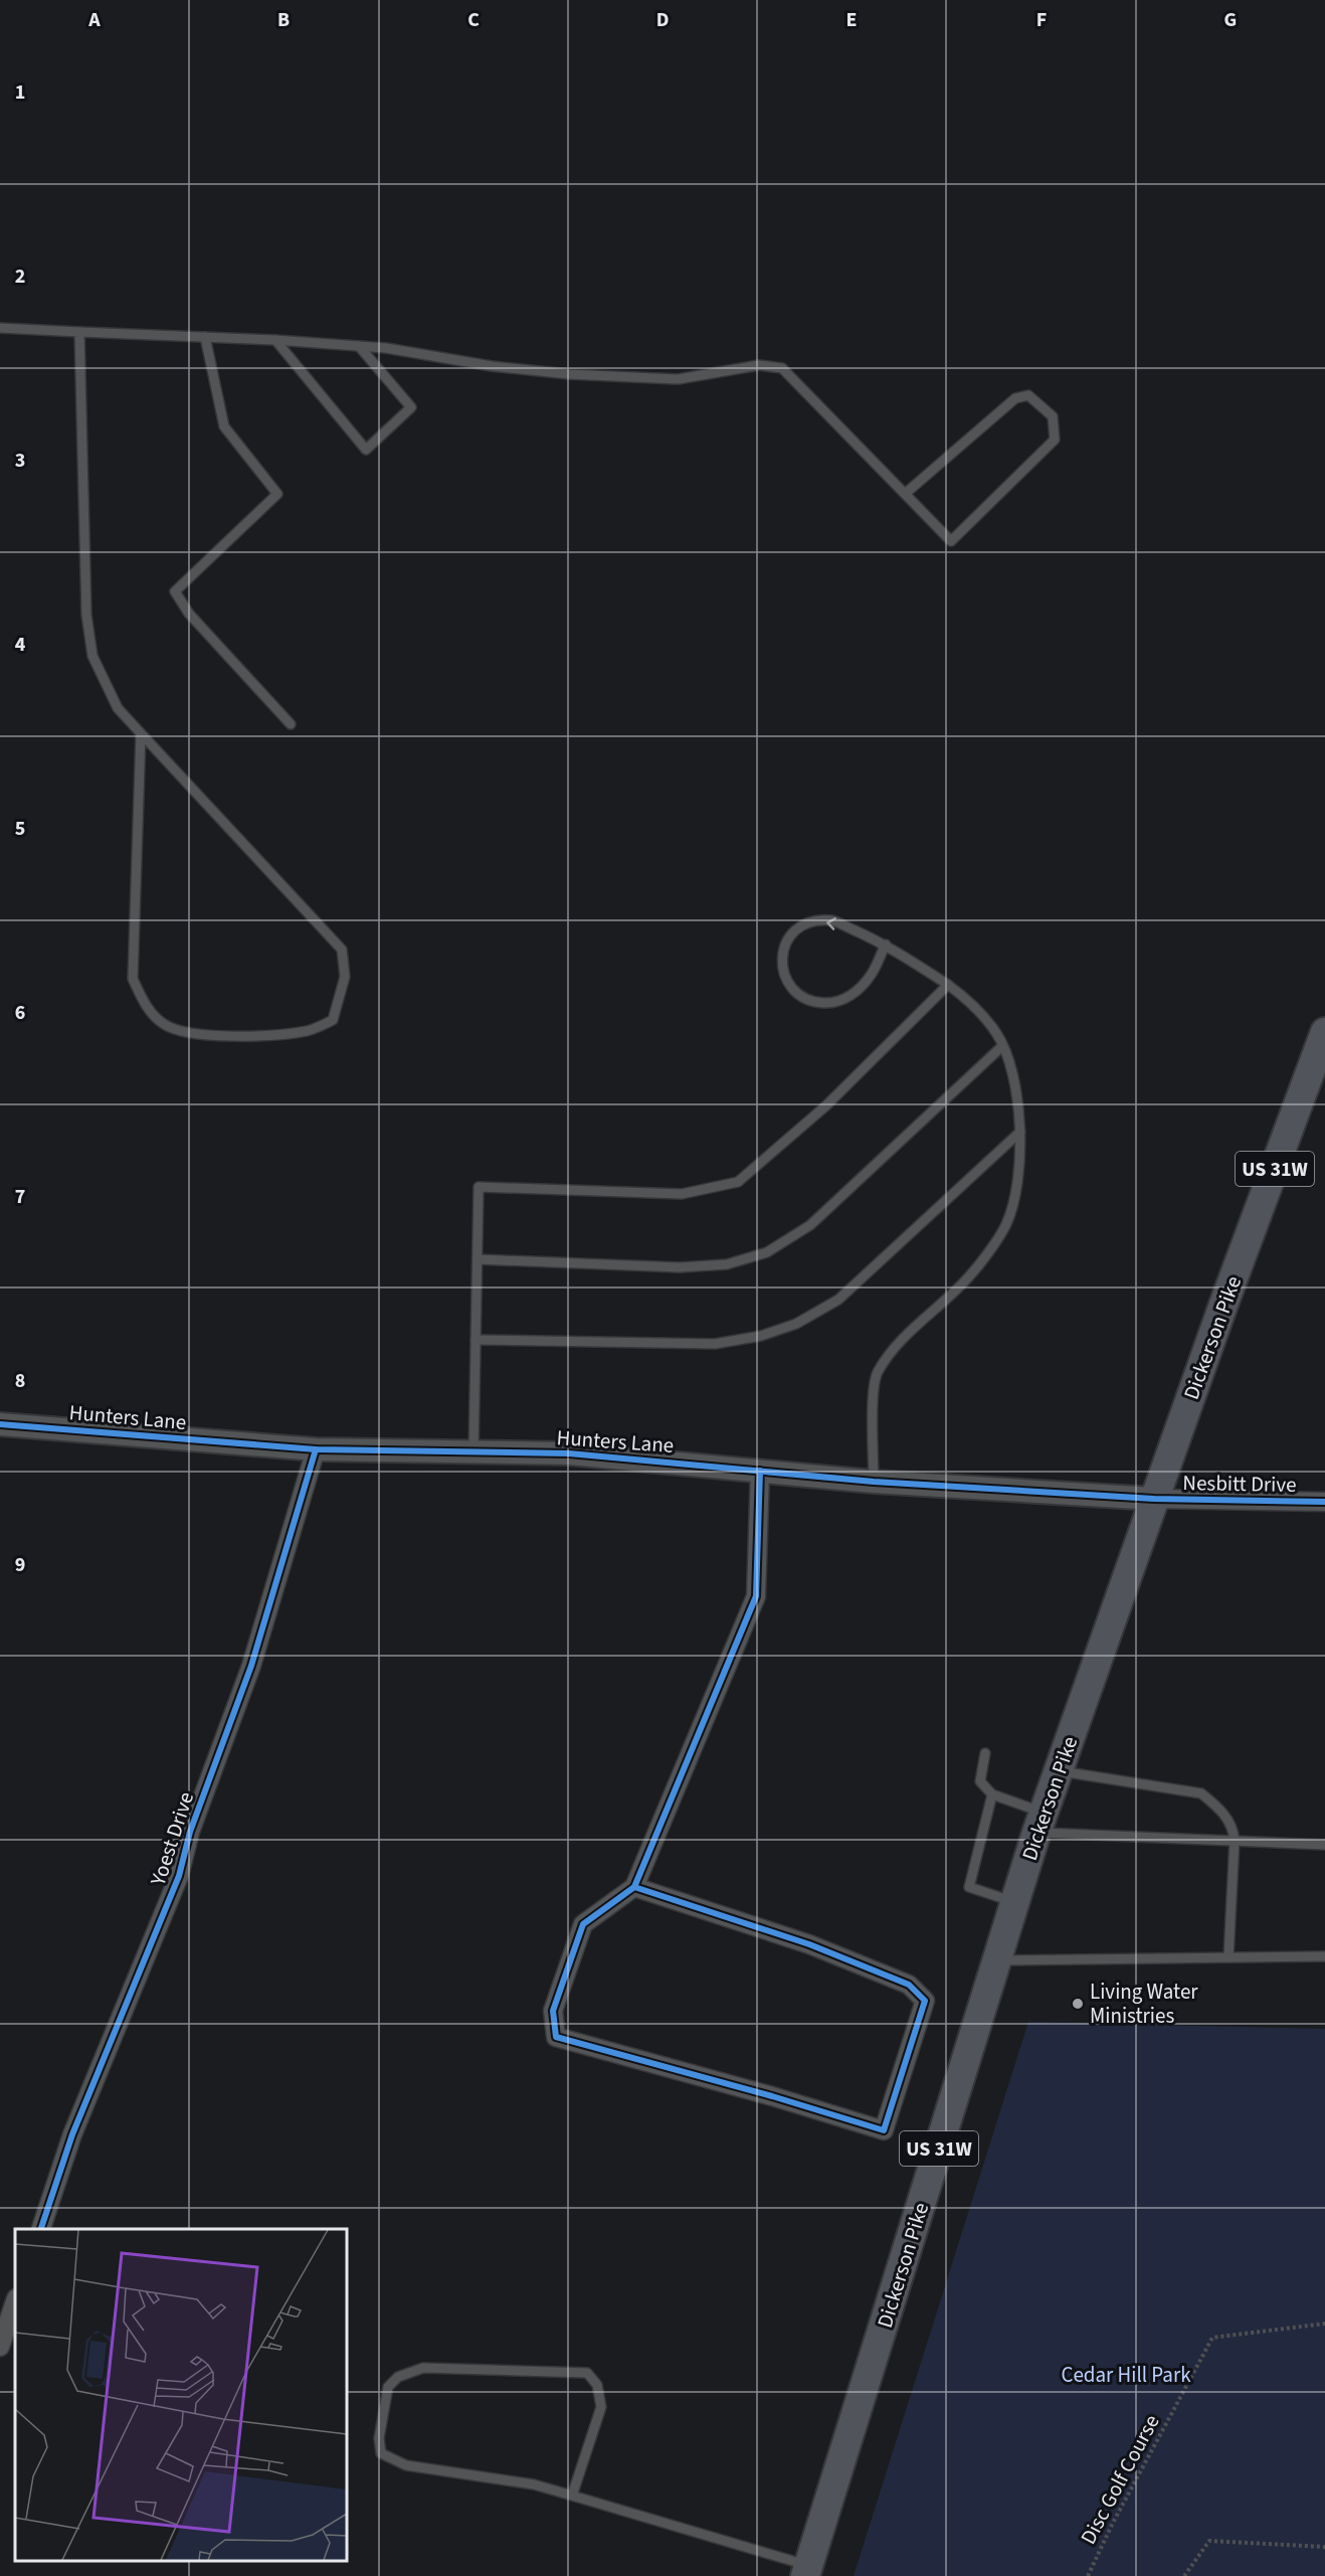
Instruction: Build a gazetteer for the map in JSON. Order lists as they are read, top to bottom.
{
  "streets": {
    "main road": ["US 31W", "Dickerson Pike"],
    "street": ["Hunters Lane", "Nesbitt Drive", "Yoest Drive"],
    "path": ["Disc Golf Course"]
  },
  "crossings": [
    ["Dickerson Pike", "Hunters Lane"],
    ["Dickerson Pike", "Nesbitt Drive"],
    ["Hunters Lane", "Nesbitt Drive"],
    ["Hunters Lane", "Yoest Drive"]
  ],
  "parks": ["Cedar Hill Park"],
  "places": ["Living Water Ministries"],
  "grid": {
    "columns": [
      "A",
      "B",
      "C",
      "D",
      "E",
      "F",
      "G"
    ],
    "rows": [
      "1",
      "2",
      "3",
      "4",
      "5",
      "6",
      "7",
      "8",
      "9"
    ]
  }
}
